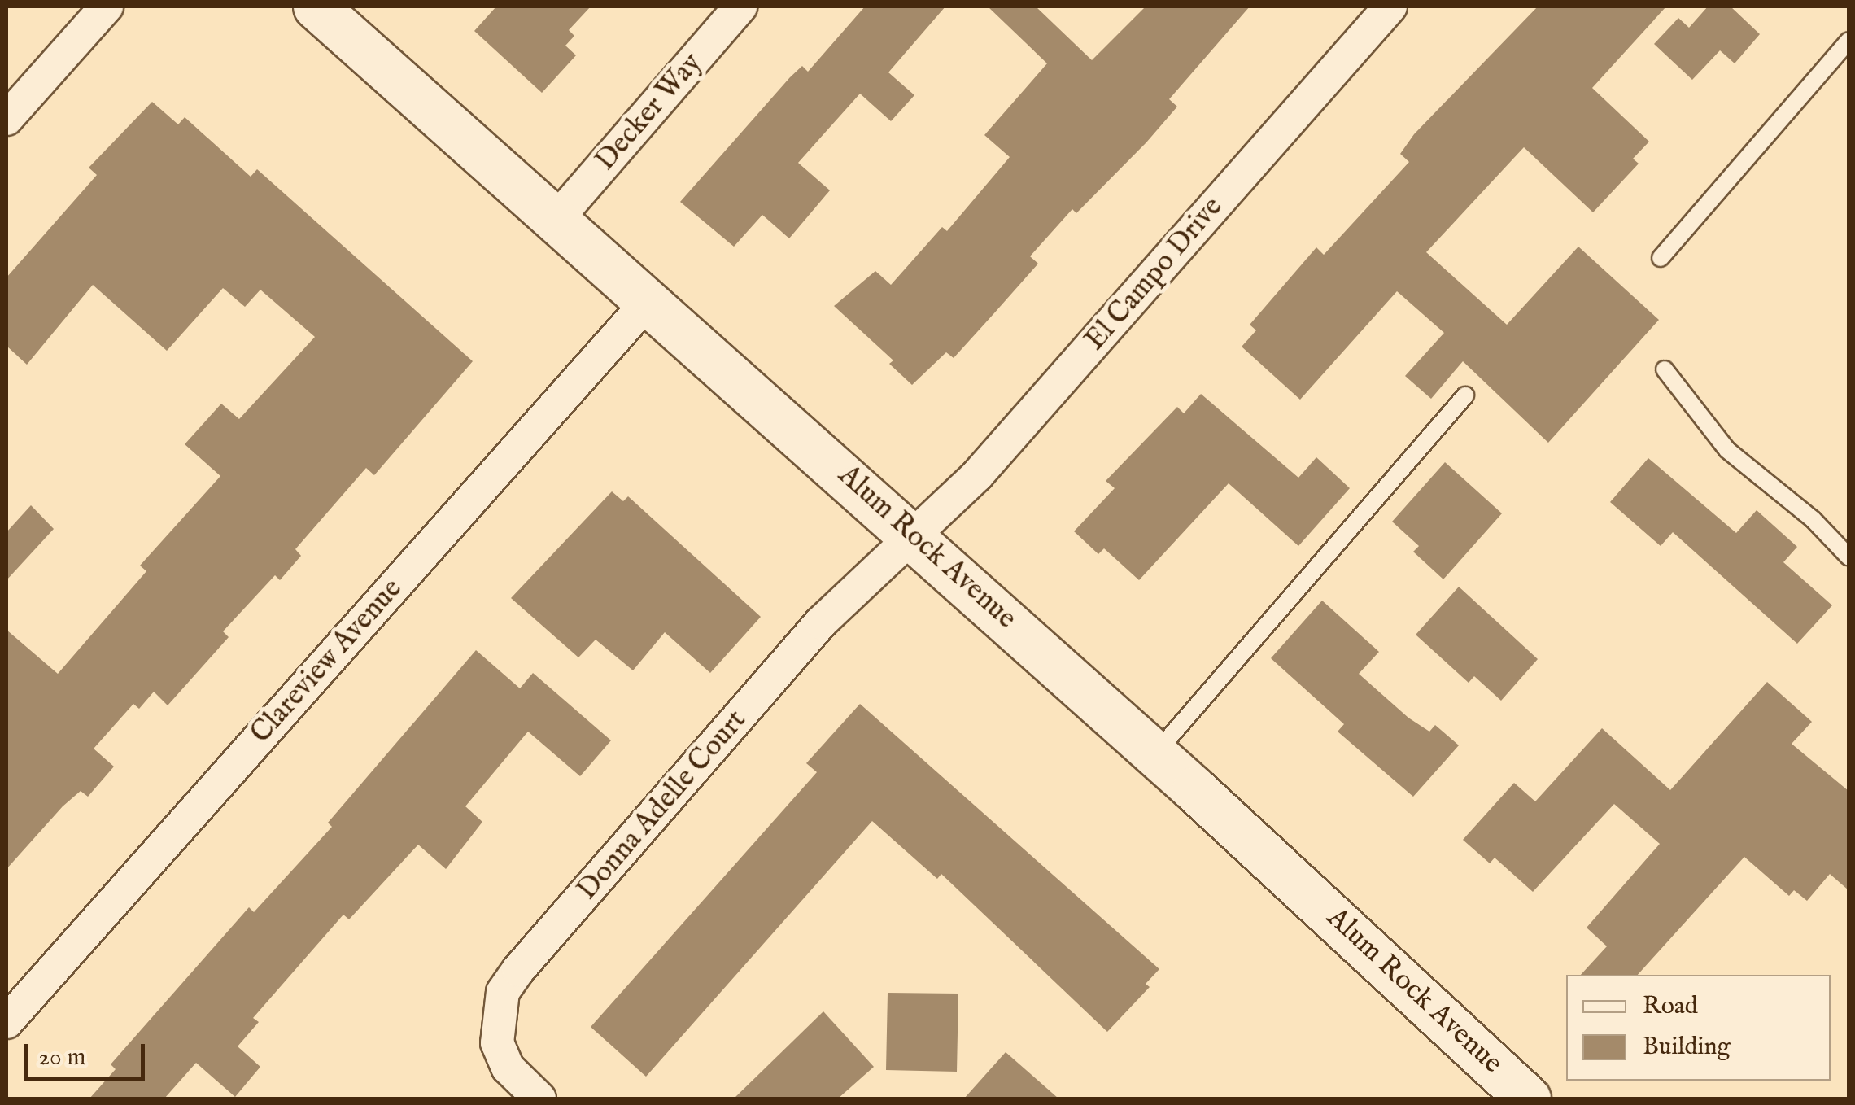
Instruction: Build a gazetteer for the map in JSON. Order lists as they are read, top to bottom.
{
  "streets": {
    "main road": ["Alum Rock Avenue"],
    "street": [
      "Decker Way",
      "El Campo Drive",
      "Clareview Avenue",
      "Donna Adelle Court"
    ]
  },
  "crossings": [
    ["Decker Way", "Alum Rock Avenue"],
    ["El Campo Drive", "Alum Rock Avenue"],
    ["El Campo Drive", "Donna Adelle Court"],
    ["Alum Rock Avenue", "Clareview Avenue"],
    ["Alum Rock Avenue", "Donna Adelle Court"]
  ],
  "legend": ["Road", "Building"],
  "scale_bar": "20 m"
}
